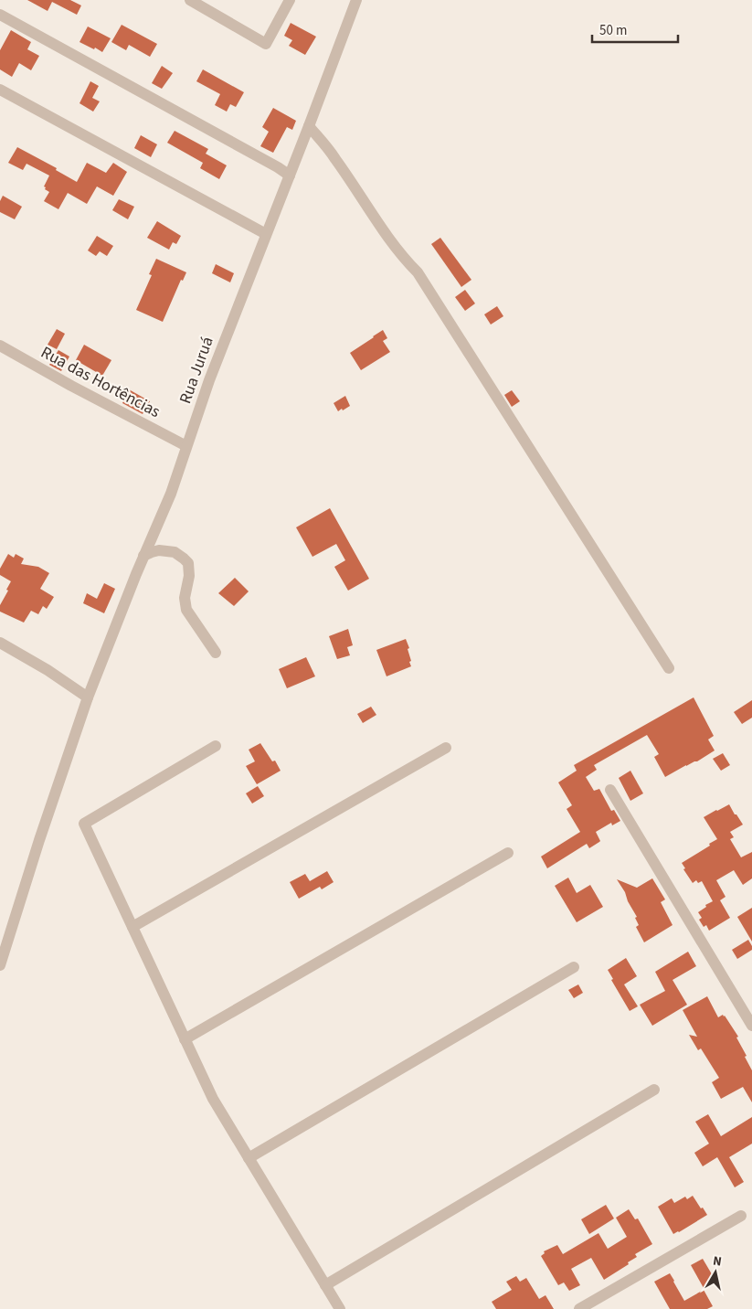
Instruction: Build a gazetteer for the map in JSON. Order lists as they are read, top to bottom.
{
  "streets": {
    "street": ["Rua Juruá", "Rua das Hortências"]
  },
  "crossings": [
    ["Rua Juruá", "Rua das Hortências"]
  ],
  "scale_bar": "50 m",
  "north": "top"
}
